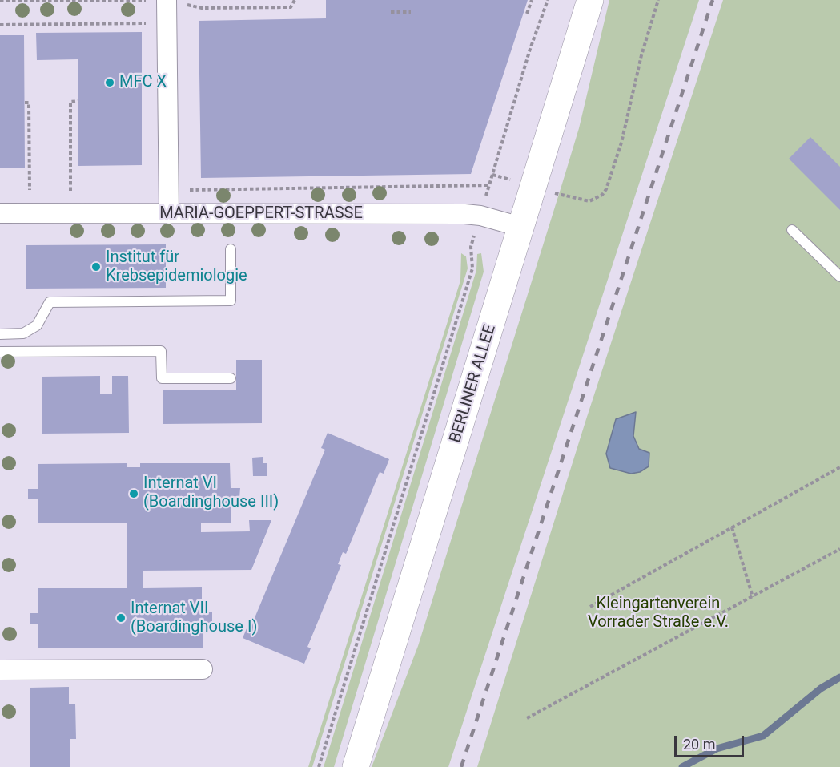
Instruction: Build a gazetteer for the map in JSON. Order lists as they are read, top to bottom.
{
  "streets": {
    "main road": ["BERLINER ALLEE"],
    "street": ["MARIA-GOEPPERT-STRASSE"]
  },
  "crossings": [
    ["MARIA-GOEPPERT-STRASSE", "BERLINER ALLEE"]
  ],
  "parks": ["Kleingartenverein Vorrader Straße e.V."],
  "places": [
    "MFC X",
    "Institut für Krebsepidemiologie",
    "Internat VI (Boardinghouse III)",
    "Internat VII (Boardinghouse I)"
  ],
  "scale_bar": "20 m"
}
